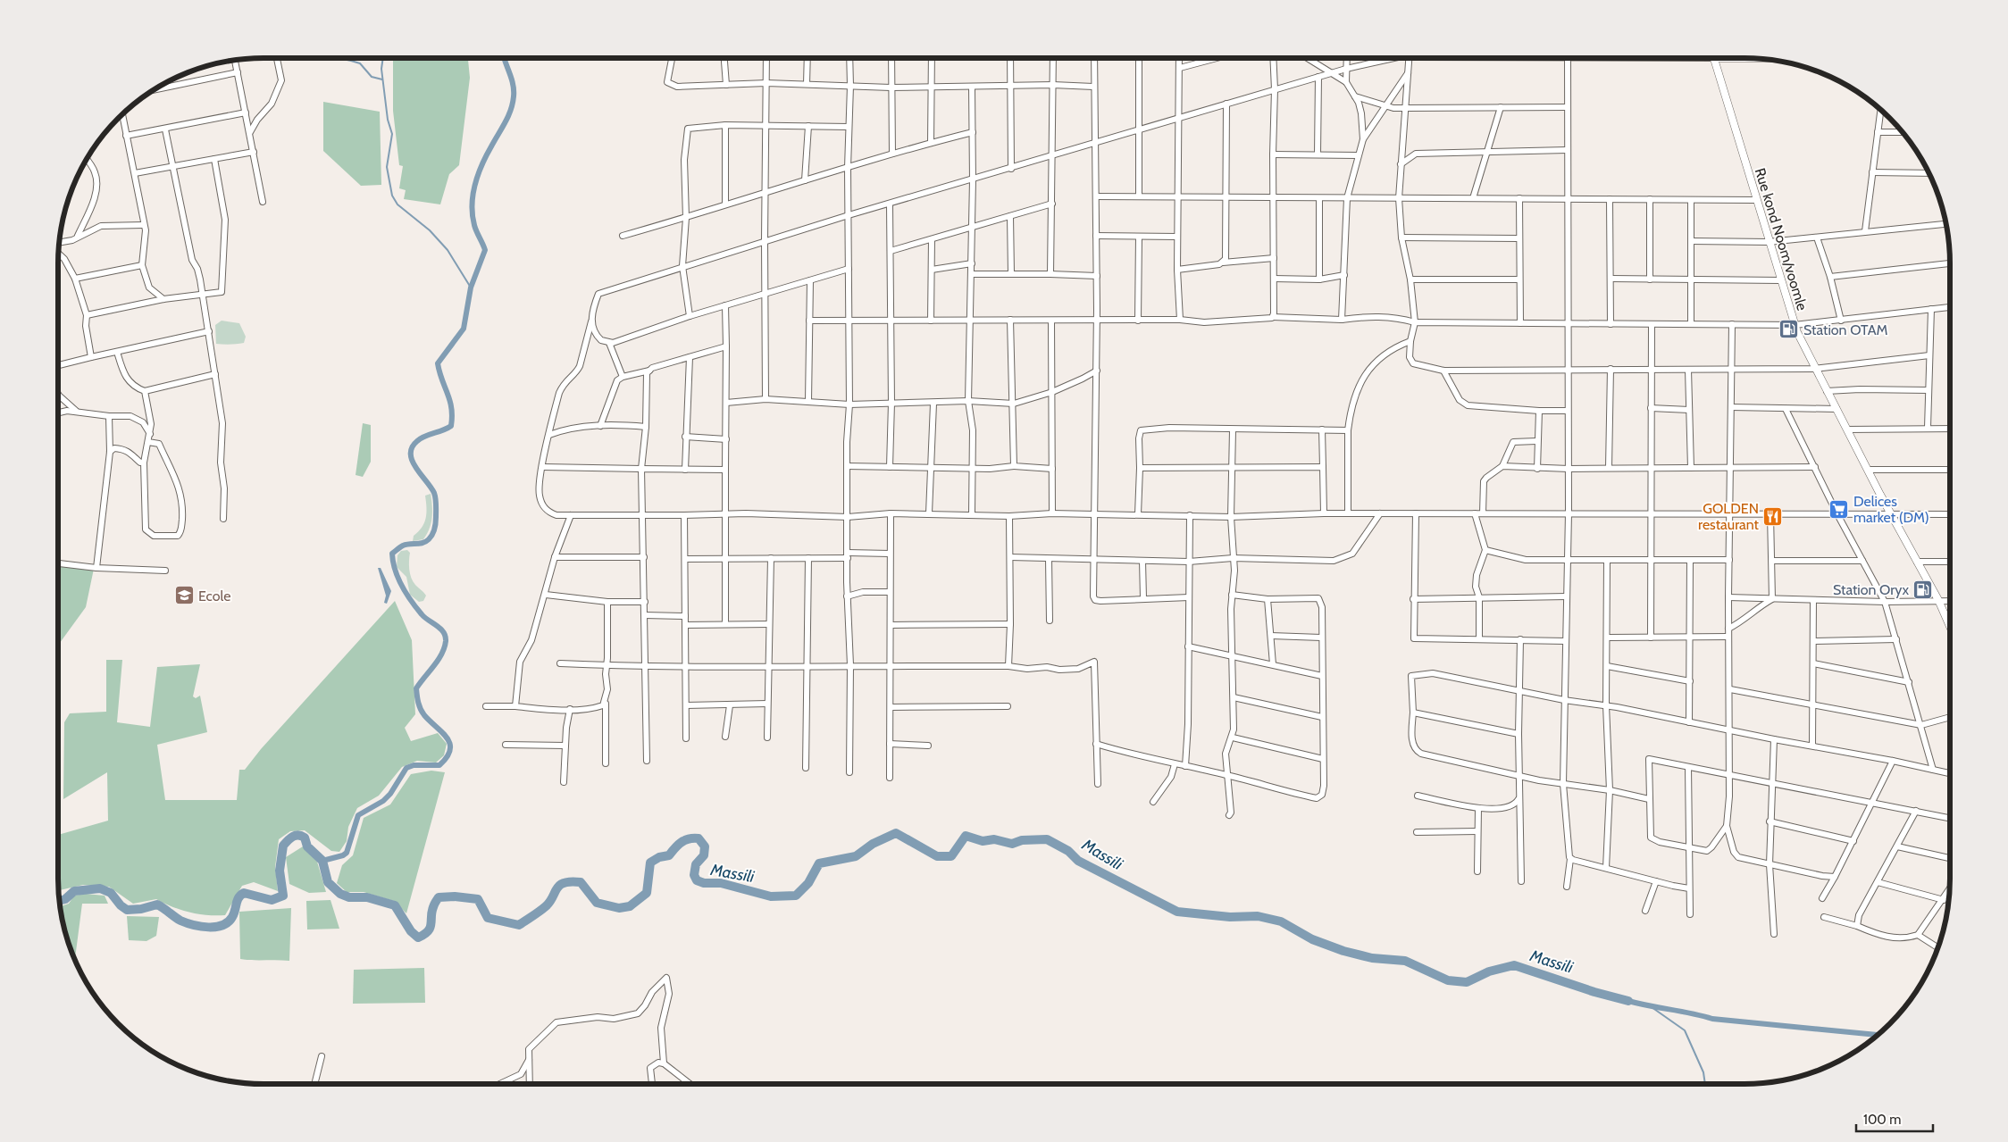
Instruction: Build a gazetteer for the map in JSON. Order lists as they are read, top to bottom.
{
  "streets": {
    "street": ["Rue kond Noom/voomle"]
  },
  "water": ["Massili"],
  "places": {
    "fuel station": ["Station OTAM", "Station Oryx"],
    "supermarket": ["Delices market (DM)"],
    "restaurant": ["GOLDEN restaurant"],
    "school or university": ["Ecole"]
  },
  "scale_bar": "100 m"
}
